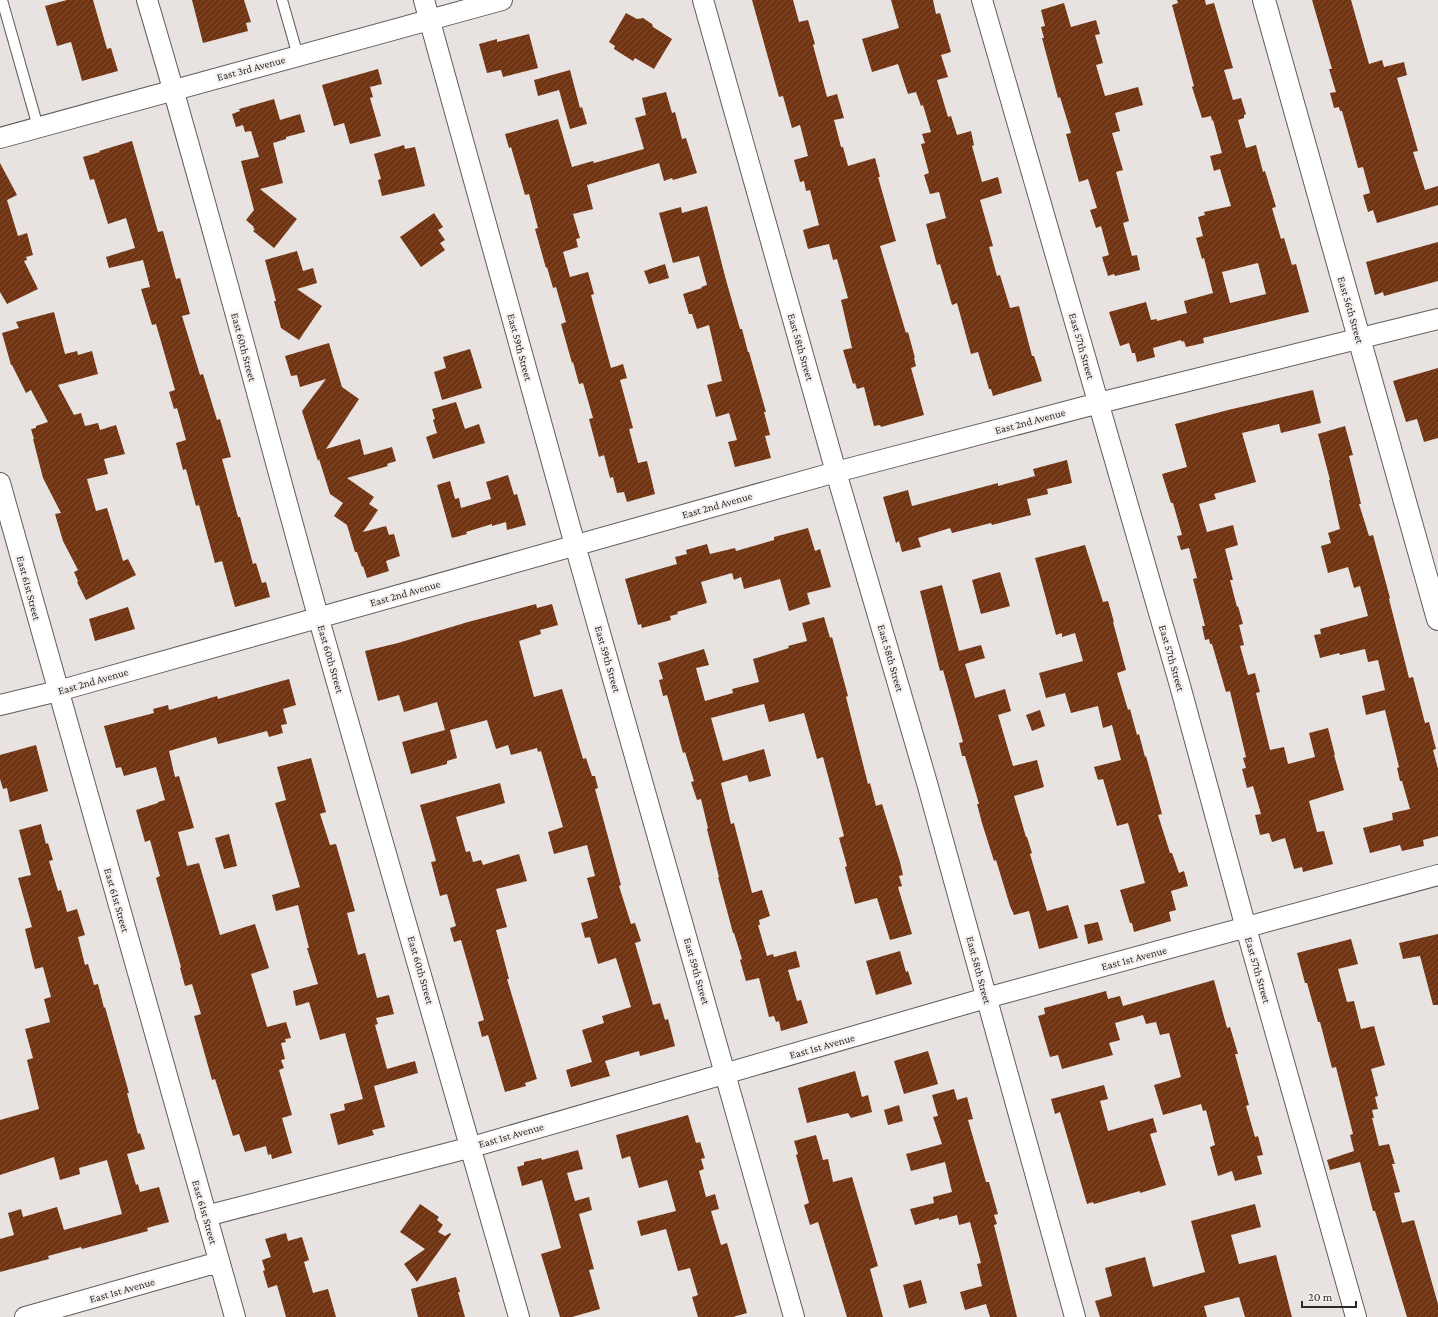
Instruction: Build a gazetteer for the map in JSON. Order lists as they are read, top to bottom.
{
  "streets": {
    "street": [
      "East 3rd Avenue",
      "East 56th Street",
      "East 57th Street",
      "East 60th Street",
      "East 59th Street",
      "East 58th Street",
      "East 2nd Avenue",
      "East 61st Street",
      "East 1st Avenue"
    ]
  },
  "crossings": [
    ["East 3rd Avenue", "East 60th Street"],
    ["East 3rd Avenue", "East 59th Street"],
    ["East 56th Street", "East 2nd Avenue"],
    ["East 57th Street", "East 2nd Avenue"],
    ["East 57th Street", "East 1st Avenue"],
    ["East 60th Street", "East 2nd Avenue"],
    ["East 60th Street", "East 1st Avenue"],
    ["East 59th Street", "East 2nd Avenue"],
    ["East 59th Street", "East 1st Avenue"],
    ["East 58th Street", "East 2nd Avenue"],
    ["East 58th Street", "East 1st Avenue"],
    ["East 2nd Avenue", "East 61st Street"],
    ["East 61st Street", "East 1st Avenue"]
  ],
  "scale_bar": "20 m"
}
